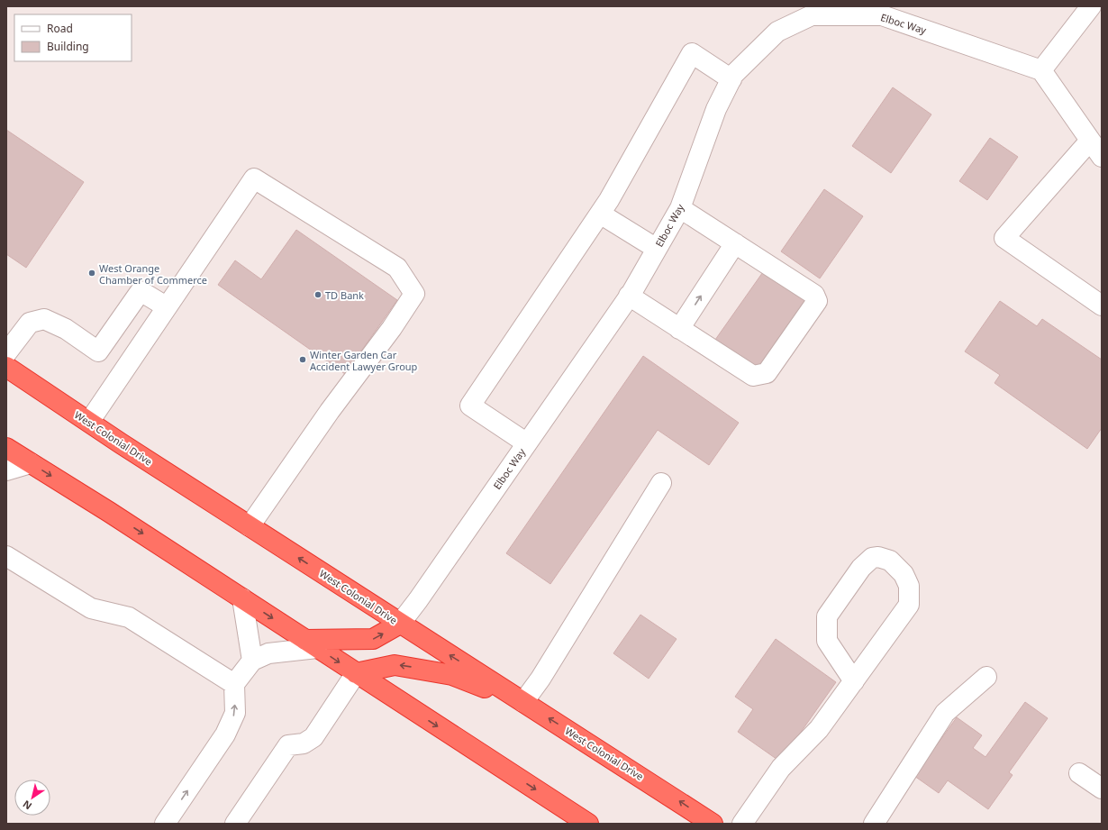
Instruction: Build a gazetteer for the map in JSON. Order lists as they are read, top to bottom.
{
  "streets": {
    "highway": ["West Colonial Drive"],
    "street": ["Elboc Way"]
  },
  "crossings": [
    ["Elboc Way", "West Colonial Drive"]
  ],
  "places": ["West Orange Chamber of Commerce", "TD Bank", "Winter Garden Car Accident Lawyer Group"],
  "legend": ["Road", "Building"],
  "north": "bottom left"
}
